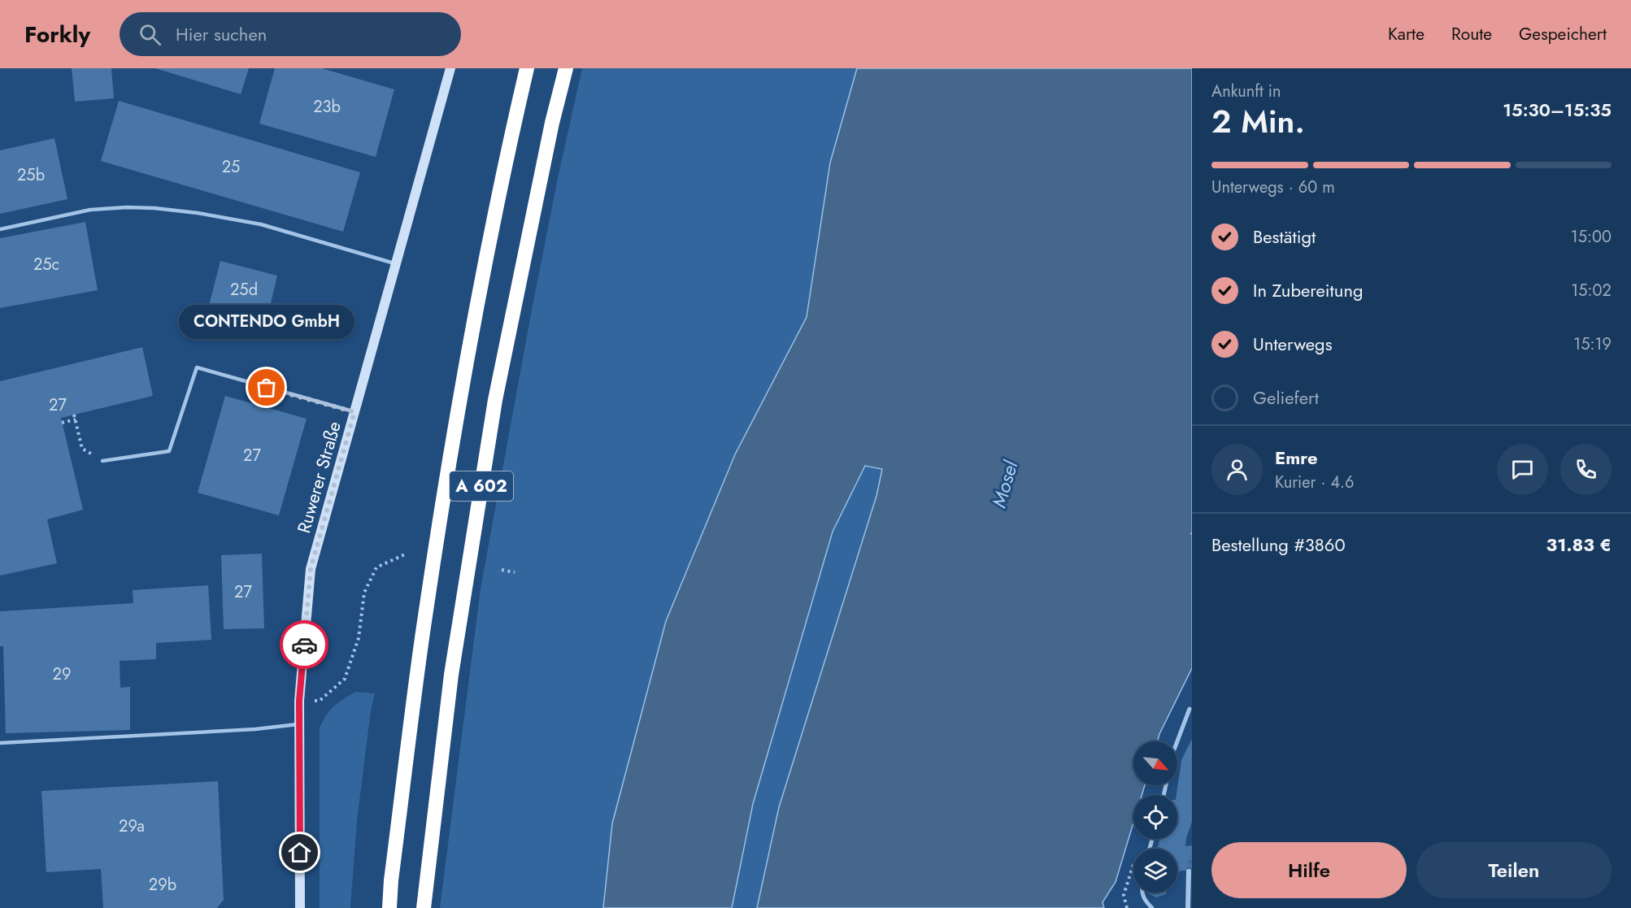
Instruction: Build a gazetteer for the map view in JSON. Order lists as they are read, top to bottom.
{
  "streets": {
    "highway": ["A 602"],
    "main road": ["Ruwerer Straße"]
  },
  "water": ["Mosel"],
  "places": ["CONTENDO GmbH"],
  "house_numbers": [
    "23b",
    "25",
    "25b",
    "25c",
    "25d",
    "27",
    "27",
    "27",
    "29",
    "29a",
    "29b"
  ],
  "north": "bottom right",
  "page": {
    "header": "Forkly",
    "search": "Hier suchen",
    "nav": ["Karte", "Route", "Gespeichert"],
    "heading": ["2 Min.", "Ankunft in", "15:30–15:35"],
    "panel": [
      "Emre",
      "Kurier · 4.6",
      "Bestellung #3860",
      "31.83 €"
    ],
    "bar": "Unterwegs · 60 m",
    "list": [
      ["Bestätigt", "15:00"],
      ["In Zubereitung", "15:02"],
      ["Unterwegs", "15:19"],
      "Geliefert"
    ],
    "bubble": "CONTENDO GmbH",
    "buttons": ["Hilfe", "Teilen"]
  }
}
